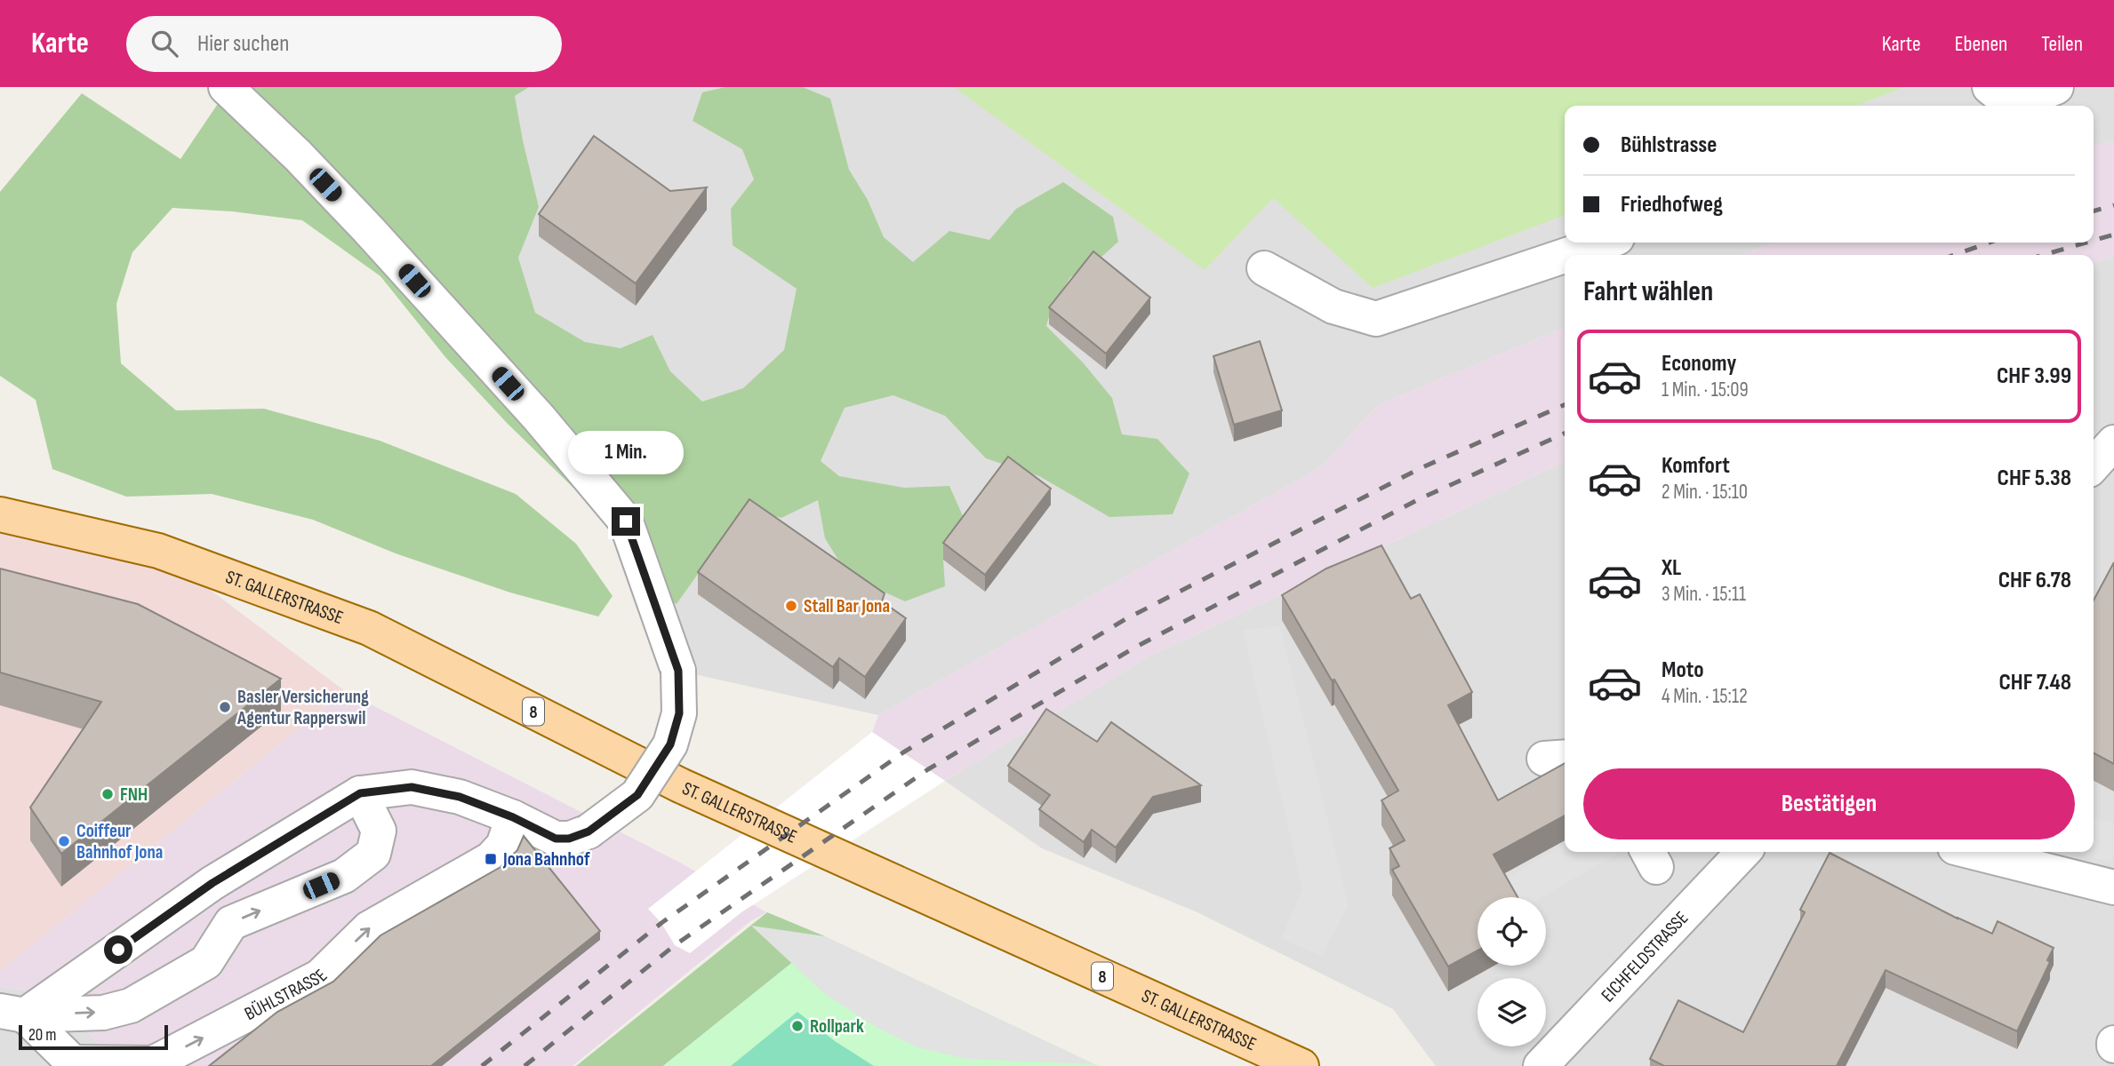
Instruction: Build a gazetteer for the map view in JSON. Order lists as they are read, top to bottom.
{
  "streets": {
    "main road": ["ST. GALLERSTRASSE", "8"],
    "street": ["EICHFELDSTRASSE", "BÜHLSTRASSE"]
  },
  "places": {
    "other": [
      "Stall Bar Jona",
      "Basler Versicherung Agentur Rapperswil",
      "FNH",
      "Coiffeur Bahnhof Jona",
      "Rollpark"
    ],
    "transit": ["Jona Bahnhof"]
  },
  "scale_bar": "20 m",
  "page": {
    "header": "Karte",
    "search": "Hier suchen",
    "nav": ["Karte", "Ebenen", "Teilen"],
    "banner": ["Bühlstrasse", "Friedhofweg"],
    "heading": "Fahrt wählen",
    "list": [
      {
        "name": "Economy",
        "note": "1 Min. · 15:09",
        "value": "CHF 3.99"
      },
      {
        "name": "Komfort",
        "note": "2 Min. · 15:10",
        "value": "CHF 5.38"
      },
      {
        "name": "XL",
        "note": "3 Min. · 15:11",
        "value": "CHF 6.78"
      },
      {
        "name": "Moto",
        "note": "4 Min. · 15:12",
        "value": "CHF 7.48"
      }
    ],
    "bubble": "1 Min.",
    "buttons": "Bestätigen",
    "scale": "20 m"
  }
}
